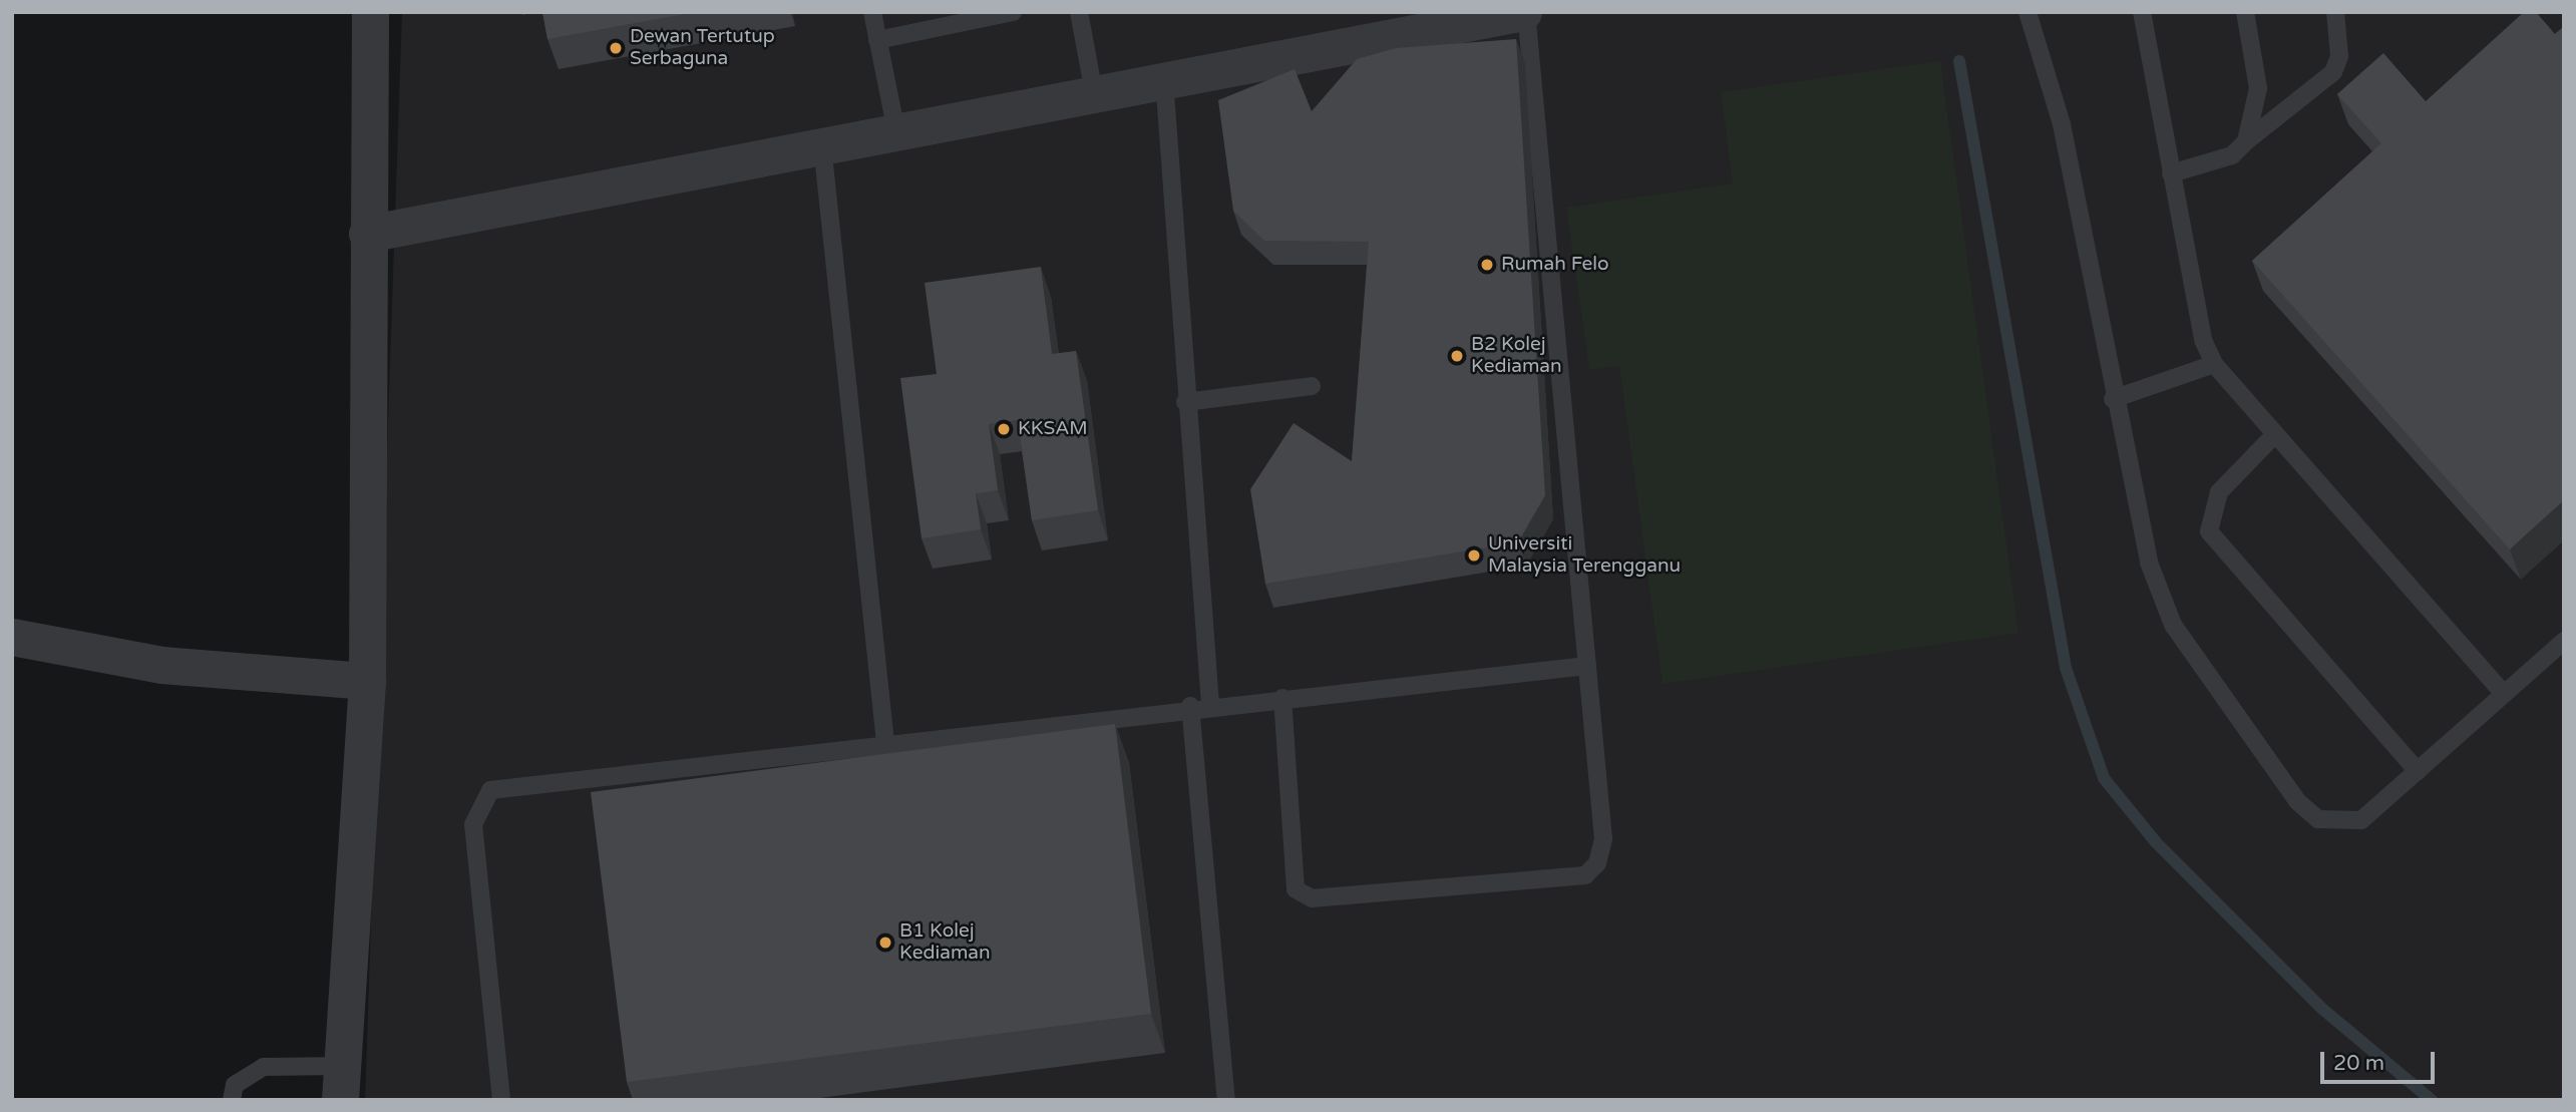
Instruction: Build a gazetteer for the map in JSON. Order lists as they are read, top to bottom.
{
  "places": [
    "Dewan Tertutup Serbaguna",
    "Rumah Felo",
    "B2 Kolej Kediaman",
    "KKSAM",
    "Universiti Malaysia Terengganu",
    "B1 Kolej Kediaman"
  ],
  "scale_bar": "20 m"
}
